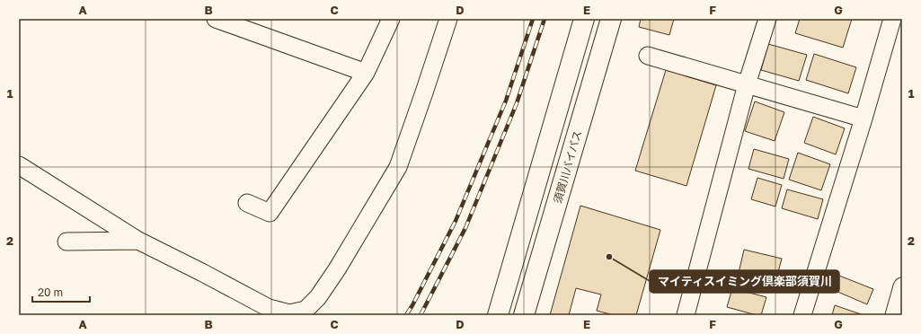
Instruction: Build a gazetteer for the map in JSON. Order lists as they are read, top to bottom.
{
  "streets": {
    "highway": ["須賀川バイパス"]
  },
  "places": ["マイティスイミング倶楽部須賀川"],
  "scale_bar": "20 m",
  "grid": {
    "columns": [
      "A",
      "B",
      "C",
      "D",
      "E",
      "F",
      "G"
    ],
    "rows": ["1", "2"]
  }
}
